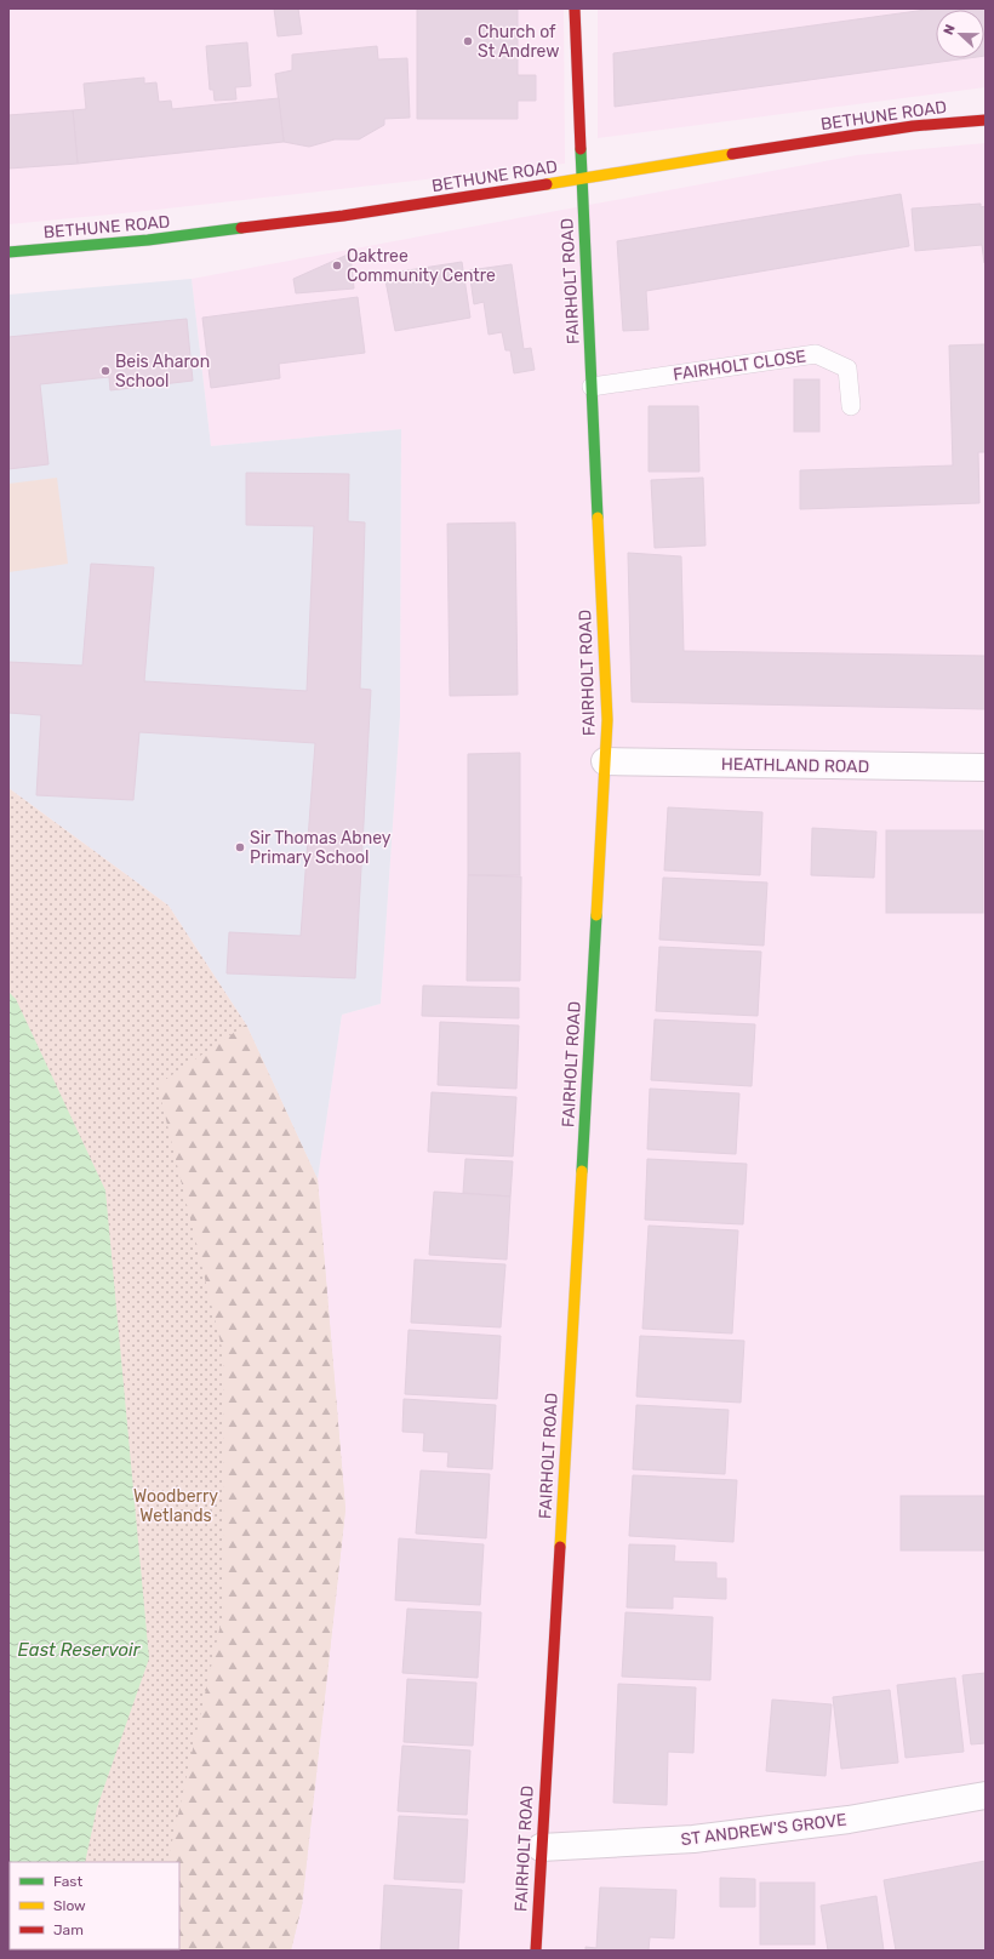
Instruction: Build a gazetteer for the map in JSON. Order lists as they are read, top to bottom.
{
  "streets": {
    "street": [
      "BETHUNE ROAD",
      "FAIRHOLT ROAD",
      "HEATHLAND ROAD",
      "ST ANDREW'S GROVE"
    ],
    "lane": ["FAIRHOLT CLOSE"]
  },
  "crossings": [
    ["BETHUNE ROAD", "FAIRHOLT ROAD"],
    ["FAIRHOLT ROAD", "FAIRHOLT CLOSE"],
    ["FAIRHOLT ROAD", "HEATHLAND ROAD"],
    ["FAIRHOLT ROAD", "ST ANDREW'S GROVE"]
  ],
  "water": ["East Reservoir"],
  "parks": ["Woodberry Wetlands"],
  "places": [
    "Church of St Andrew",
    "Oaktree Community Centre",
    "Beis Aharon School",
    "Sir Thomas Abney Primary School"
  ],
  "legend": ["Fast", "Slow", "Jam"],
  "north": "left"
}
